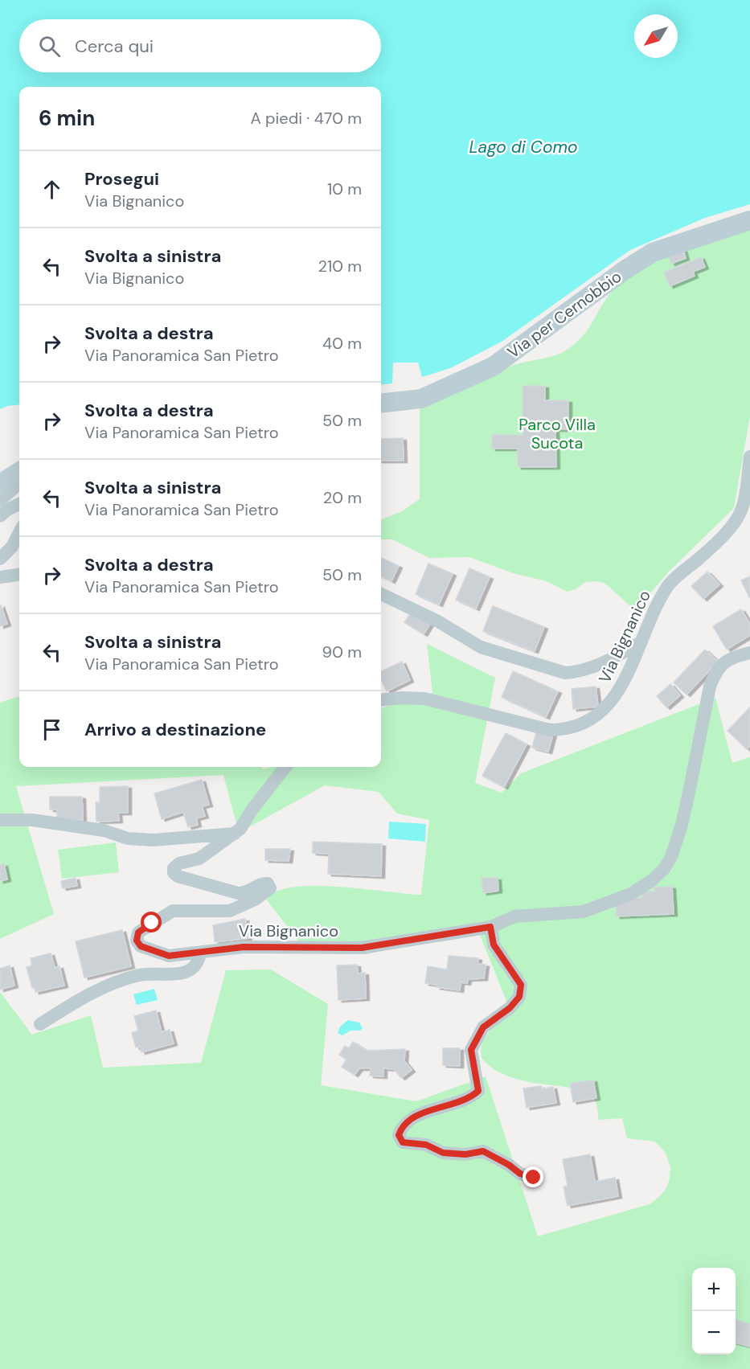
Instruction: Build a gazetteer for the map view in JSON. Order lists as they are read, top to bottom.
{
  "streets": {
    "main road": ["Via per Cernobbio"],
    "street": ["Via Bignanico"]
  },
  "water": ["Lago di Como"],
  "parks": ["Parco Villa Sucota"],
  "north": "bottom left",
  "page": {
    "search": "Cerca qui",
    "heading": ["6 min", "A piedi · 470 m"],
    "list": [
      ["Prosegui", "Via Bignanico", "10 m"],
      ["Svolta a sinistra", "Via Bignanico", "210 m"],
      ["Svolta a destra", "Via Panoramica San Pietro", "40 m"],
      ["Svolta a destra", "Via Panoramica San Pietro", "50 m"],
      ["Svolta a sinistra", "Via Panoramica San Pietro", "20 m"],
      ["Svolta a destra", "Via Panoramica San Pietro", "50 m"],
      ["Svolta a sinistra", "Via Panoramica San Pietro", "90 m"],
      "Arrivo a destinazione"
    ],
    "map_buttons": ["+", "−"]
  }
}
